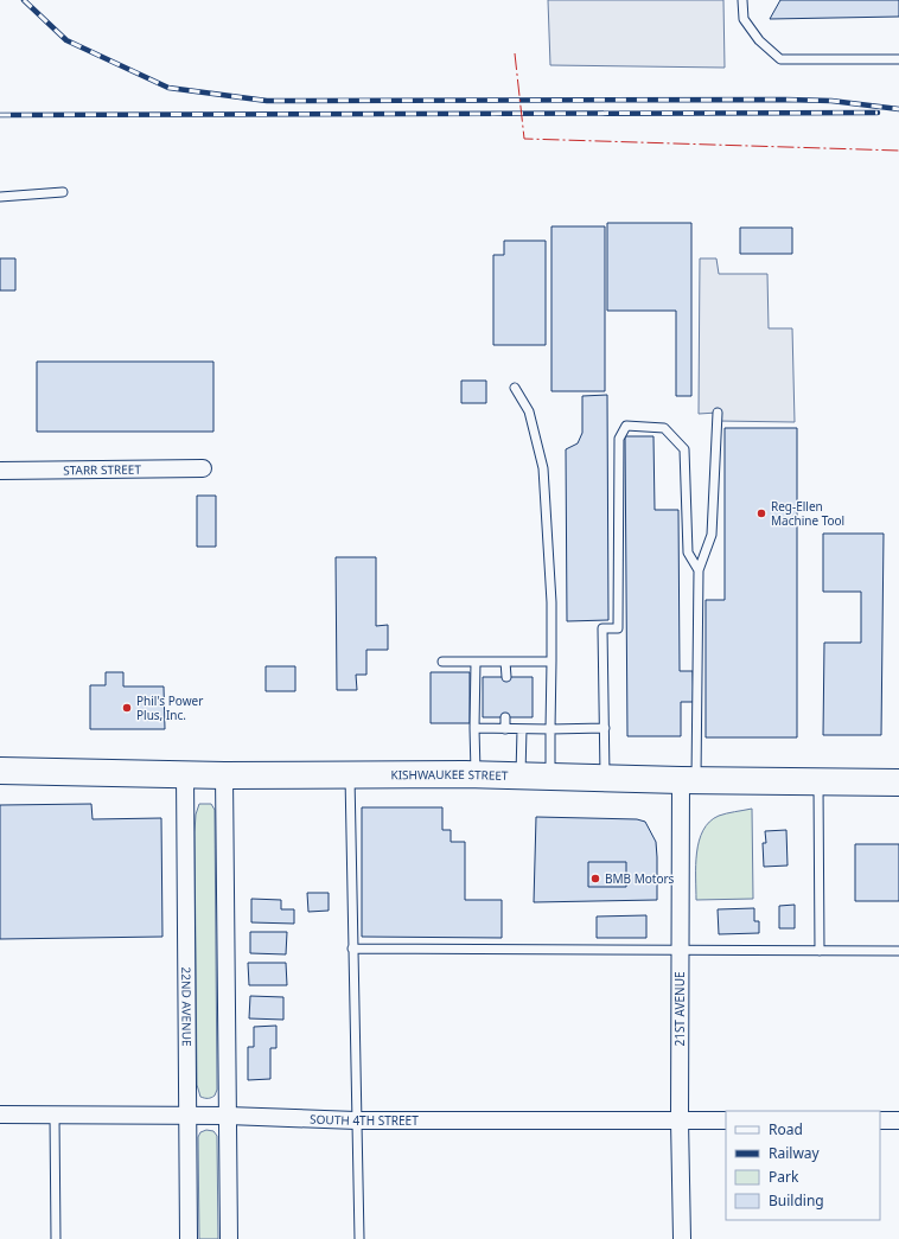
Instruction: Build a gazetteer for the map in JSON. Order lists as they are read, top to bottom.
{
  "streets": {
    "main road": ["KISHWAUKEE STREET"],
    "street": [
      "STARR STREET",
      "22ND AVENUE",
      "21ST AVENUE",
      "SOUTH 4TH STREET"
    ]
  },
  "crossings": [
    ["KISHWAUKEE STREET", "22ND AVENUE"],
    ["KISHWAUKEE STREET", "21ST AVENUE"],
    ["22ND AVENUE", "SOUTH 4TH STREET"],
    ["21ST AVENUE", "SOUTH 4TH STREET"]
  ],
  "places": ["Reg-Ellen Machine Tool", "Phil's Power Plus, Inc.", "BMB Motors"],
  "legend": [
    "Road",
    "Railway",
    "Park",
    "Building"
  ]
}
